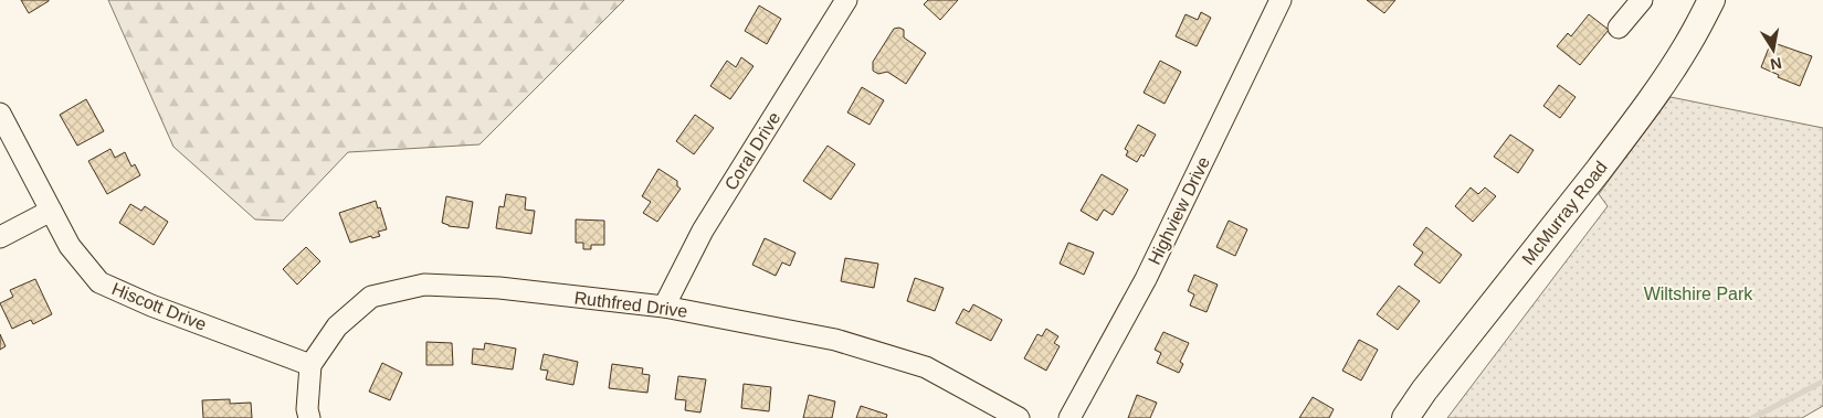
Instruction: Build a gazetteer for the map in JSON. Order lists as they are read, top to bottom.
{
  "streets": {
    "main road": ["McMurray Road"],
    "street": [
      "Coral Drive",
      "Highview Drive",
      "Ruthfred Drive",
      "Hiscott Drive"
    ]
  },
  "crossings": [
    ["Coral Drive", "Ruthfred Drive"],
    ["Ruthfred Drive", "Hiscott Drive"]
  ],
  "parks": ["Wiltshire Park"],
  "north": "bottom"
}
